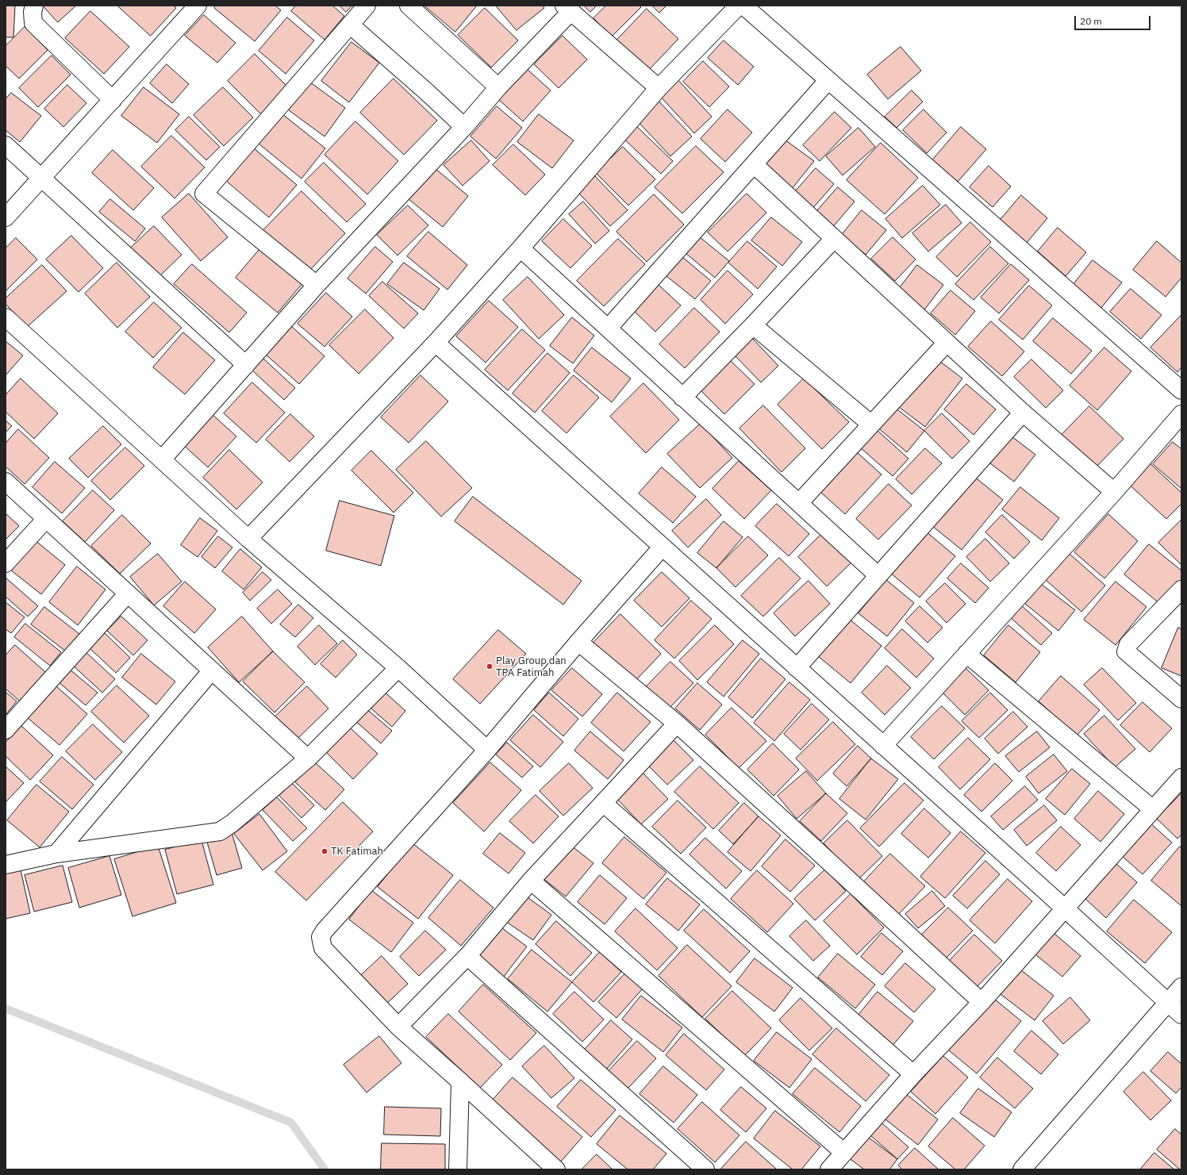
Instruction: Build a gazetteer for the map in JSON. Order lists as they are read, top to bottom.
{
  "places": ["Play Group dan TPA Fatimah", "TK Fatimah"],
  "scale_bar": "20 m"
}
